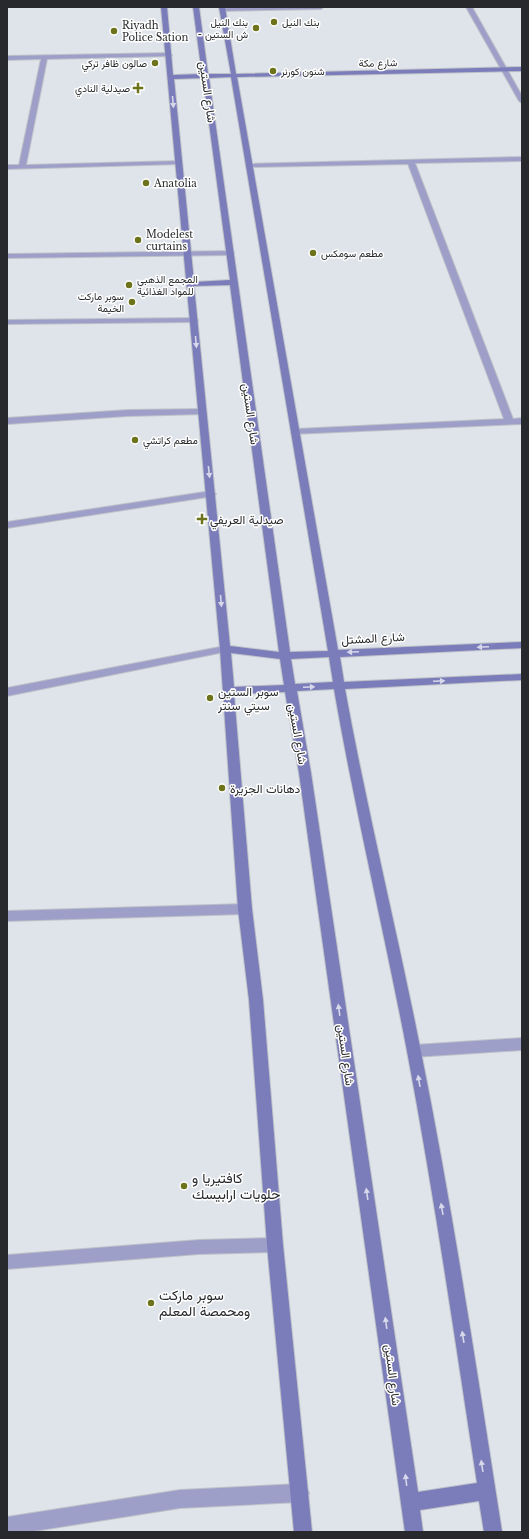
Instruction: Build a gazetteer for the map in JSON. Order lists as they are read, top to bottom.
{
  "streets": {
    "main road": ["شارع مكة", "شارع الستين", "شارع المشتل"]
  },
  "crossings": [
    ["شارع مكة", "شارع الستين"],
    ["شارع الستين", "شارع المشتل"]
  ],
  "places": {
    "other": [
      "بنك النيل",
      "بنك النيل - ش الستين",
      "Riyadh Police Sation",
      "صالون ظافر تركي",
      "شنون كورنر",
      "Anatolia",
      "Modelest curtains",
      "مطعم سومكس",
      "المجمع الذهبي للمواد الغذائية",
      "سوبر ماركت الخيمة",
      "مطعم كراتشي",
      "سوبر الستين سيتي سنتر",
      "دهانات الجزيرة",
      "كافتيريا و حلويات ارابيسك",
      "سوبر ماركت ومحمصة المعلم"
    ],
    "health": ["صيدلية النادي", "صيدلية العريفي"]
  }
}
